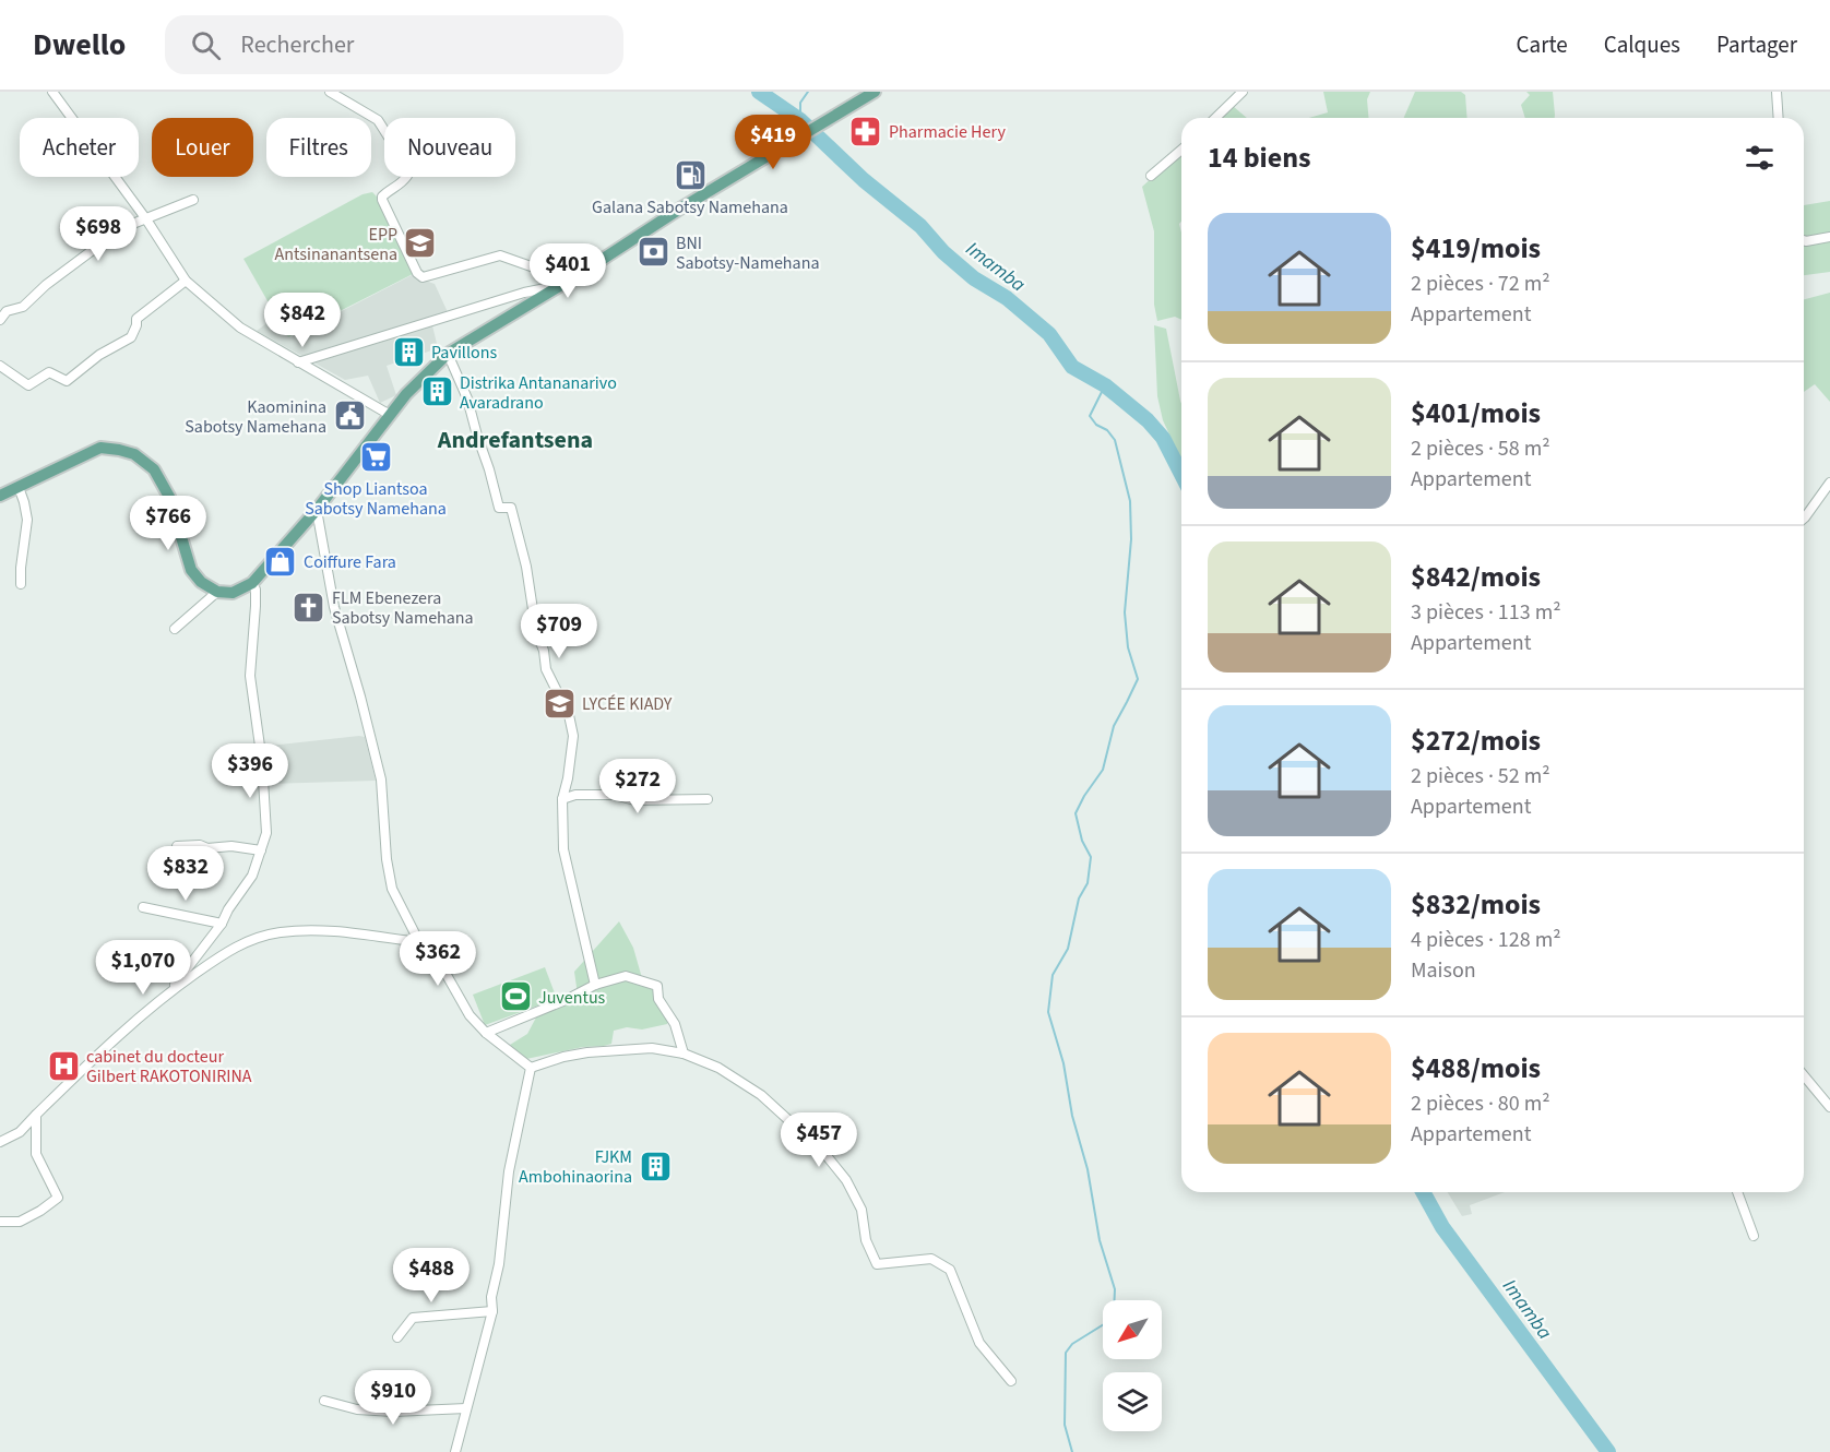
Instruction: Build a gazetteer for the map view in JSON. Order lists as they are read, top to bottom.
{
  "districts": ["Andrefantsena"],
  "water": ["Imamba"],
  "places": {
    "pharmacy": ["Pharmacie Hery"],
    "fuel station": ["Galana Sabotsy Namehana"],
    "school or university": ["EPP Antsinanantsena", "LYCÉE KIADY"],
    "bank": ["BNI Sabotsy-Namehana"],
    "building": ["Pavillons", "Distrika Antananarivo Avaradrano", "FJKM Ambohinaorina"],
    "public building": ["Kaominina Sabotsy Namehana"],
    "supermarket": ["Shop Liantsoa Sabotsy Namehana"],
    "shop": ["Coiffure Fara"],
    "church": ["FLM Ebenezera Sabotsy Namehana"],
    "sports": ["Juventus"],
    "hospital": ["cabinet du docteur Gilbert RAKOTONIRINA"]
  },
  "north": "bottom left",
  "page": {
    "header": "Dwello",
    "search": "Rechercher",
    "nav": ["Carte", "Calques", "Partager"],
    "price": [
      "$419",
      "$698",
      "$401",
      "$842",
      "$766",
      "$709",
      "$396",
      "$272",
      "$832",
      "$362",
      "$1,070",
      "$457",
      "$488",
      "$910"
    ],
    "chip": [
      "Acheter",
      "Louer",
      "Filtres",
      "Nouveau"
    ],
    "heading": "14 biens",
    "list": [
      {
        "name": "$419/mois",
        "note": "2 pièces · 72 m² · Appartement"
      },
      {
        "name": "$401/mois",
        "note": "2 pièces · 58 m² · Appartement"
      },
      {
        "name": "$842/mois",
        "note": "3 pièces · 113 m² · Appartement"
      },
      {
        "name": "$272/mois",
        "note": "2 pièces · 52 m² · Appartement"
      },
      {
        "name": "$832/mois",
        "note": "4 pièces · 128 m² · Maison"
      },
      {
        "name": "$488/mois",
        "note": "2 pièces · 80 m² · Appartement"
      }
    ]
  }
}
